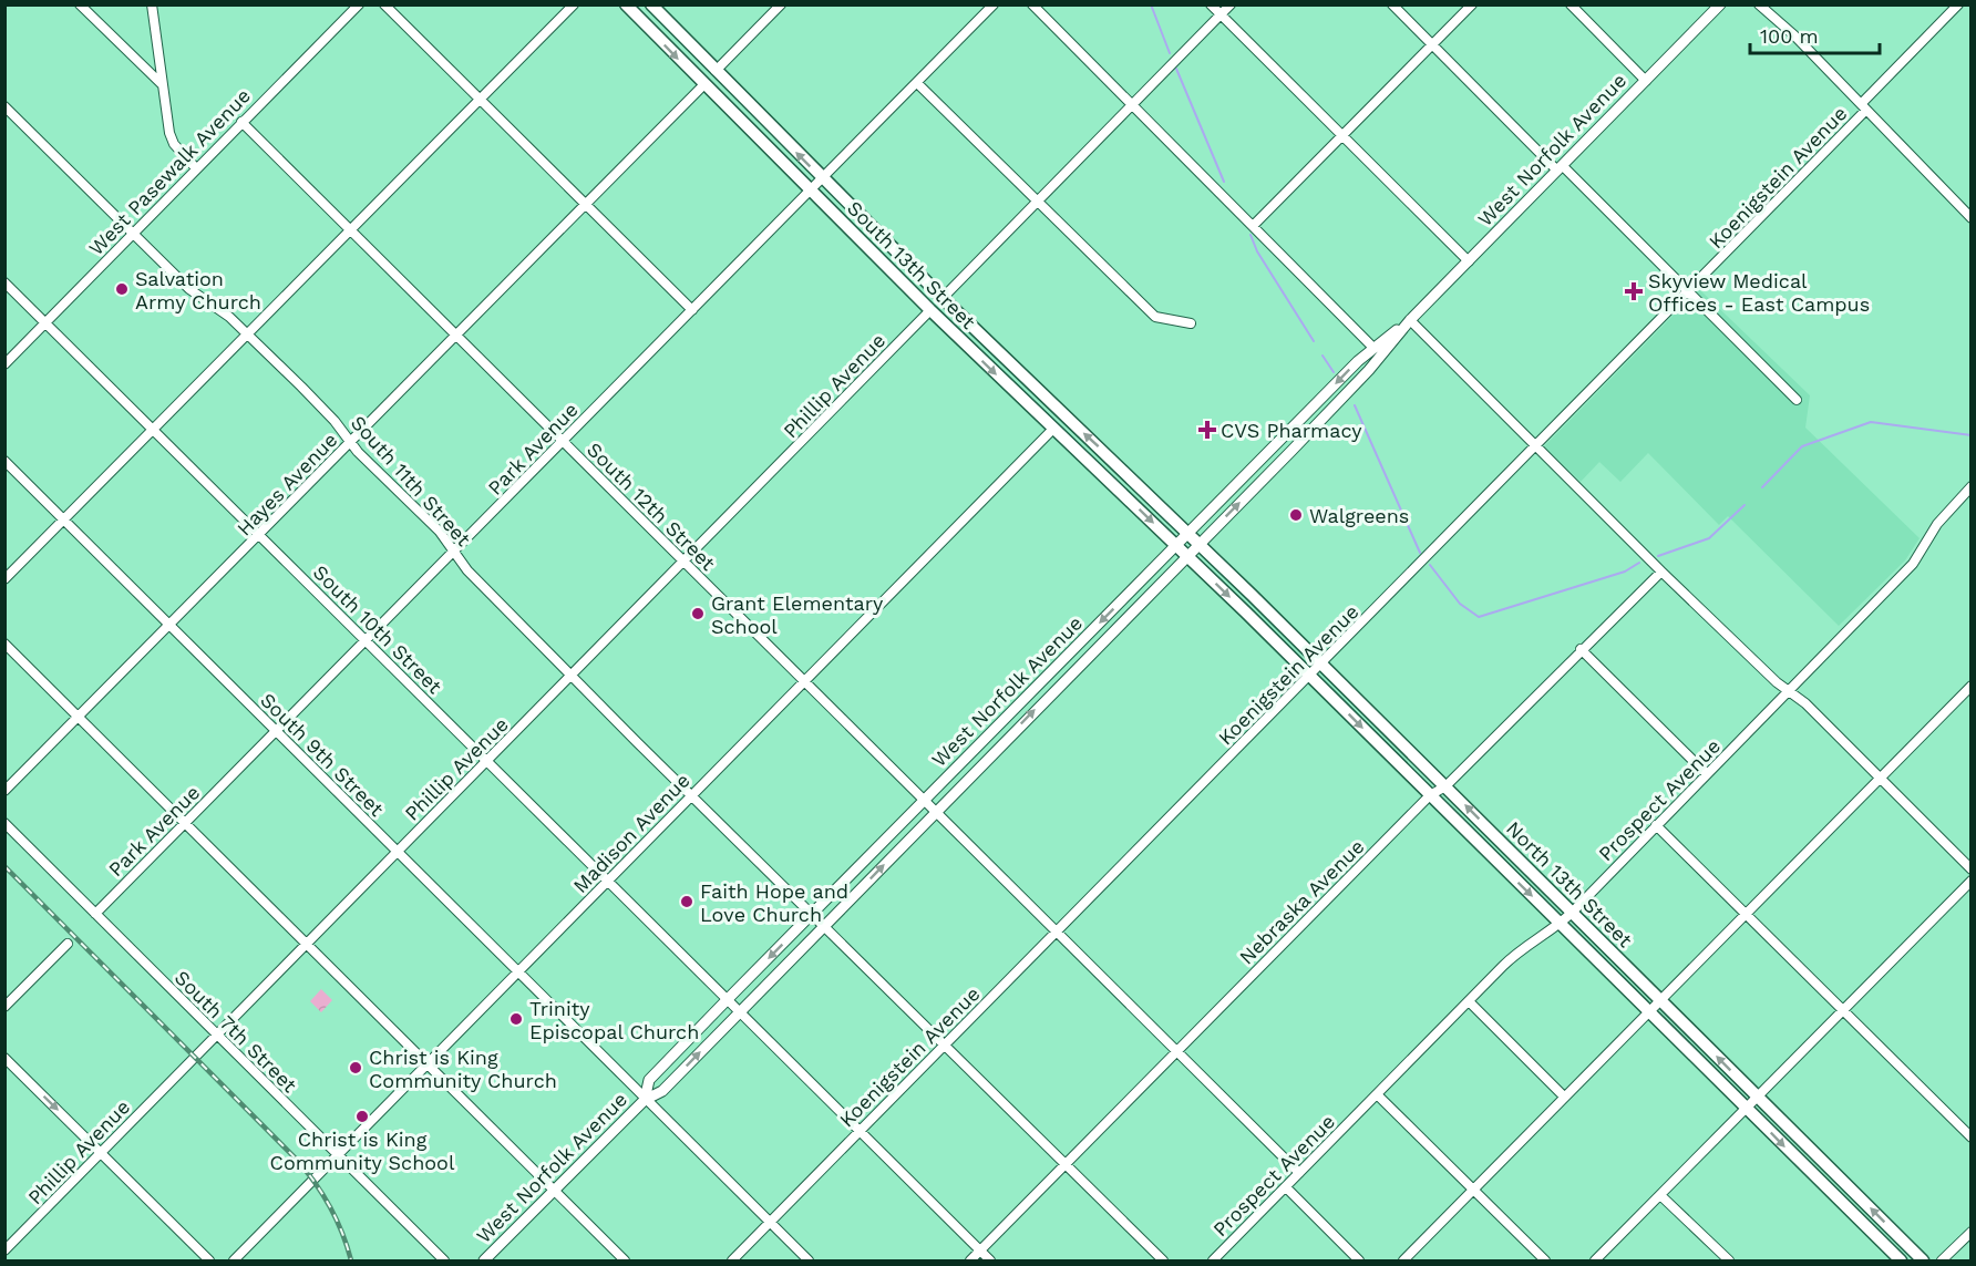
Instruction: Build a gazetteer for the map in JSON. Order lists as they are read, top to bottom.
{
  "streets": {
    "highway": ["South 13th Street", "North 13th Street"],
    "main road": ["West Norfolk Avenue"],
    "street": [
      "West Pasewalk Avenue",
      "Koenigstein Avenue",
      "Phillip Avenue",
      "Park Avenue",
      "South 11th Street",
      "Hayes Avenue",
      "South 12th Street",
      "South 10th Street",
      "South 9th Street",
      "Prospect Avenue",
      "Madison Avenue",
      "Nebraska Avenue",
      "South 7th Street"
    ]
  },
  "crossings": [
    ["West Norfolk Avenue", "South 13th Street"],
    ["West Norfolk Avenue", "South 11th Street"],
    ["West Norfolk Avenue", "South 12th Street"],
    ["West Norfolk Avenue", "South 10th Street"],
    ["West Norfolk Avenue", "South 9th Street"],
    ["West Norfolk Avenue", "North 13th Street"],
    ["West Pasewalk Avenue", "South 11th Street"],
    ["West Pasewalk Avenue", "South 12th Street"],
    ["West Pasewalk Avenue", "South 10th Street"],
    ["Koenigstein Avenue", "South 11th Street"],
    ["Koenigstein Avenue", "South 12th Street"],
    ["Koenigstein Avenue", "South 10th Street"],
    ["Koenigstein Avenue", "South 9th Street"],
    ["Koenigstein Avenue", "North 13th Street"],
    ["South 13th Street", "Phillip Avenue"],
    ["South 13th Street", "Park Avenue"],
    ["South 13th Street", "Hayes Avenue"],
    ["South 13th Street", "Madison Avenue"],
    ["South 13th Street", "North 13th Street"],
    ["Phillip Avenue", "South 11th Street"],
    ["Phillip Avenue", "South 12th Street"],
    ["Phillip Avenue", "South 10th Street"],
    ["Phillip Avenue", "South 9th Street"],
    ["Phillip Avenue", "South 7th Street"],
    ["Park Avenue", "South 11th Street"],
    ["Park Avenue", "South 12th Street"],
    ["Park Avenue", "South 10th Street"],
    ["Park Avenue", "South 9th Street"],
    ["Park Avenue", "South 7th Street"],
    ["South 11th Street", "Hayes Avenue"],
    ["South 11th Street", "Madison Avenue"],
    ["South 11th Street", "Nebraska Avenue"],
    ["Hayes Avenue", "South 12th Street"],
    ["Hayes Avenue", "South 10th Street"],
    ["Hayes Avenue", "South 9th Street"],
    ["South 12th Street", "Prospect Avenue"],
    ["South 12th Street", "Madison Avenue"],
    ["South 12th Street", "Nebraska Avenue"],
    ["South 10th Street", "Madison Avenue"],
    ["South 10th Street", "Nebraska Avenue"],
    ["South 9th Street", "Madison Avenue"],
    ["Prospect Avenue", "North 13th Street"],
    ["Madison Avenue", "South 7th Street"],
    ["North 13th Street", "Nebraska Avenue"]
  ],
  "places": {
    "other": [
      "Salvation Army Church",
      "Walgreens",
      "Grant Elementary School",
      "Faith Hope and Love Church",
      "Trinity Episcopal Church",
      "Christ is King Community Church",
      "Christ is King Community School"
    ],
    "health": ["Skyview Medical Offices - East Campus", "CVS Pharmacy"]
  },
  "scale_bar": "100 m"
}
